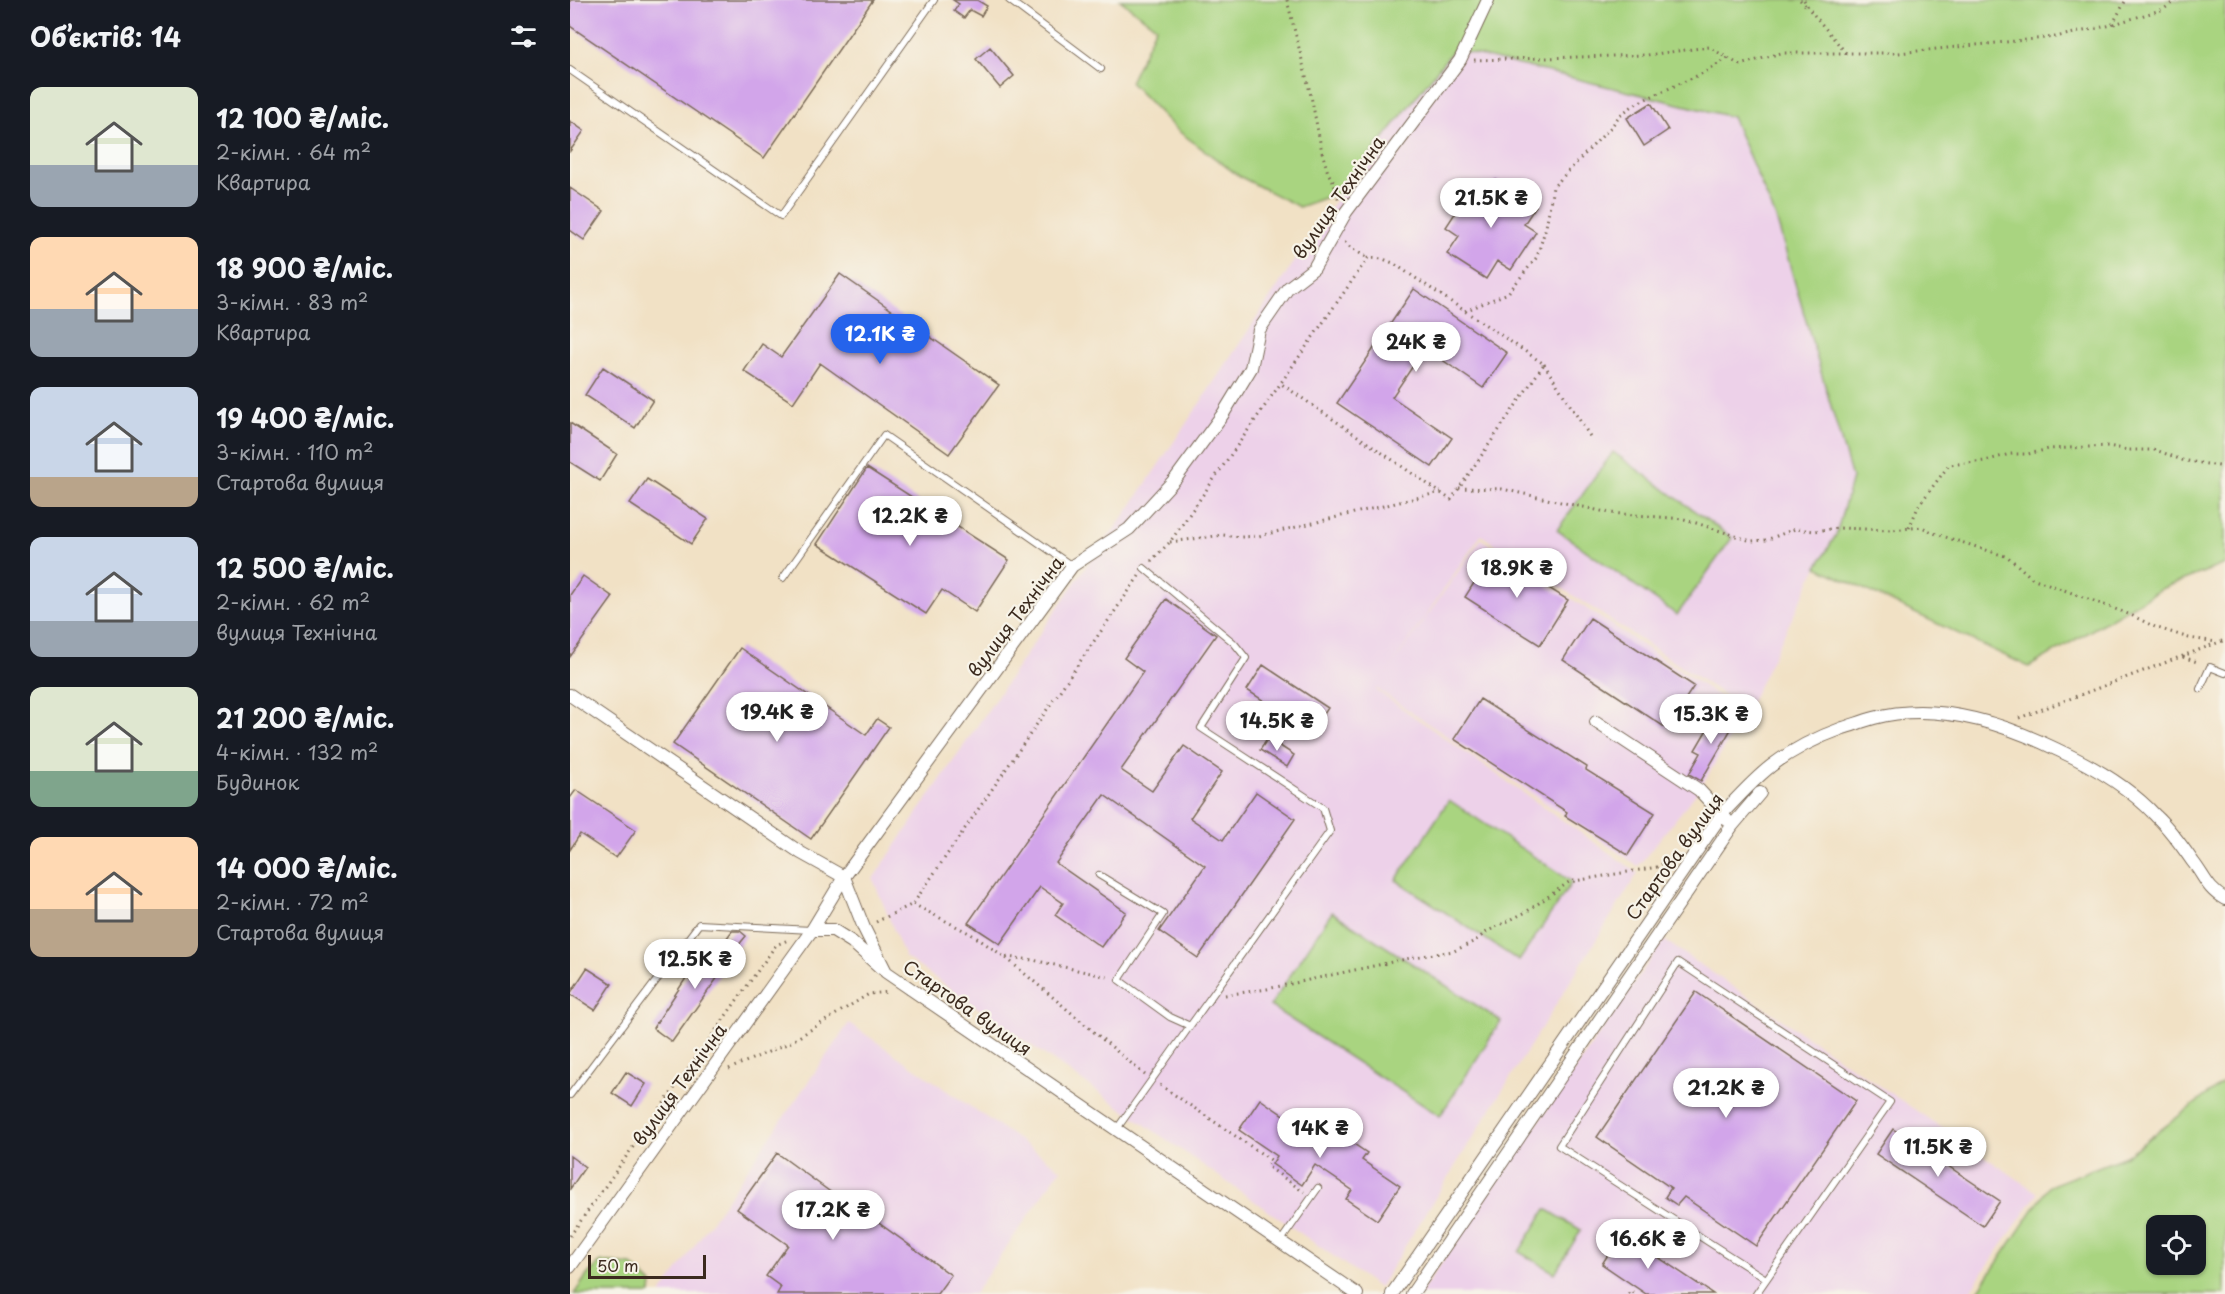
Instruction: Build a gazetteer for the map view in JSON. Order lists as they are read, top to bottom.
{
  "streets": {
    "street": ["вулиця Технічна", "Стартова вулиця"]
  },
  "crossings": [
    ["вулиця Технічна", "Стартова вулиця"]
  ],
  "scale_bar": "50 m",
  "page": {
    "heading": "Об’єктів: 14",
    "list": [
      {
        "name": "12 100 ₴/міс.",
        "note": "2-кімн. · 64 m² · Квартира"
      },
      {
        "name": "18 900 ₴/міс.",
        "note": "3-кімн. · 83 m² · Квартира"
      },
      {
        "name": "19 400 ₴/міс.",
        "note": "3-кімн. · 110 m² · Стартова вулиця"
      },
      {
        "name": "12 500 ₴/міс.",
        "note": "2-кімн. · 62 m² · вулиця Технічна"
      },
      {
        "name": "21 200 ₴/міс.",
        "note": "4-кімн. · 132 m² · Будинок"
      },
      {
        "name": "14 000 ₴/міс.",
        "note": "2-кімн. · 72 m² · Стартова вулиця"
      }
    ],
    "price": [
      "21.5K ₴",
      "12.1K ₴",
      "24K ₴",
      "12.2K ₴",
      "18.9K ₴",
      "19.4K ₴",
      "15.3K ₴",
      "14.5K ₴",
      "12.5K ₴",
      "21.2K ₴",
      "14K ₴",
      "11.5K ₴",
      "17.2K ₴",
      "16.6K ₴"
    ],
    "scale": "50 m"
  }
}
